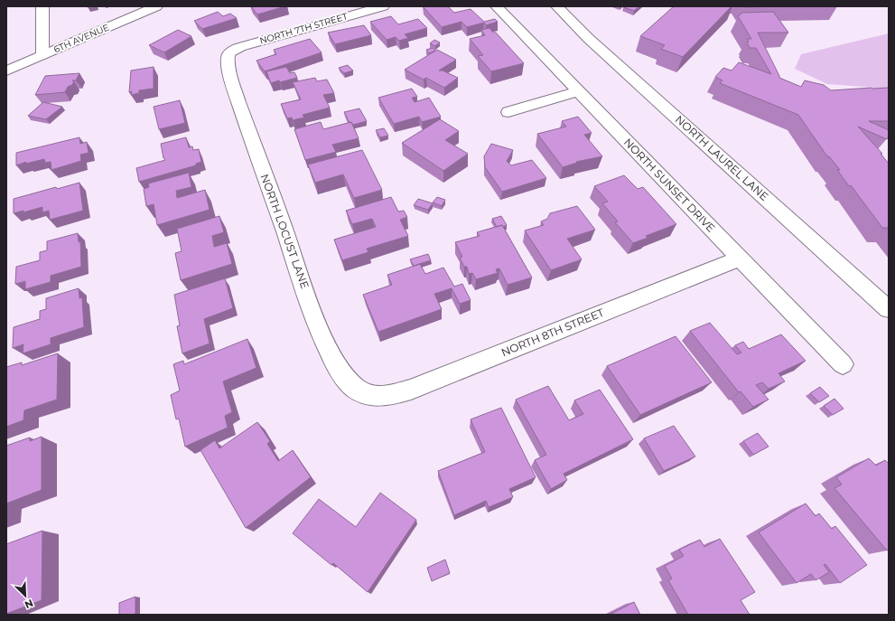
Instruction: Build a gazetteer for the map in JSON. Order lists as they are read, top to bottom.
{
  "streets": {
    "street": [
      "NORTH 7TH STREET",
      "6TH AVENUE",
      "NORTH LAUREL LANE",
      "NORTH SUNSET DRIVE",
      "NORTH LOCUST LANE",
      "NORTH 8TH STREET"
    ]
  },
  "crossings": [
    ["NORTH 7TH STREET", "NORTH LOCUST LANE"],
    ["NORTH SUNSET DRIVE", "NORTH 8TH STREET"],
    ["NORTH LOCUST LANE", "NORTH 8TH STREET"]
  ],
  "north": "bottom right"
}
